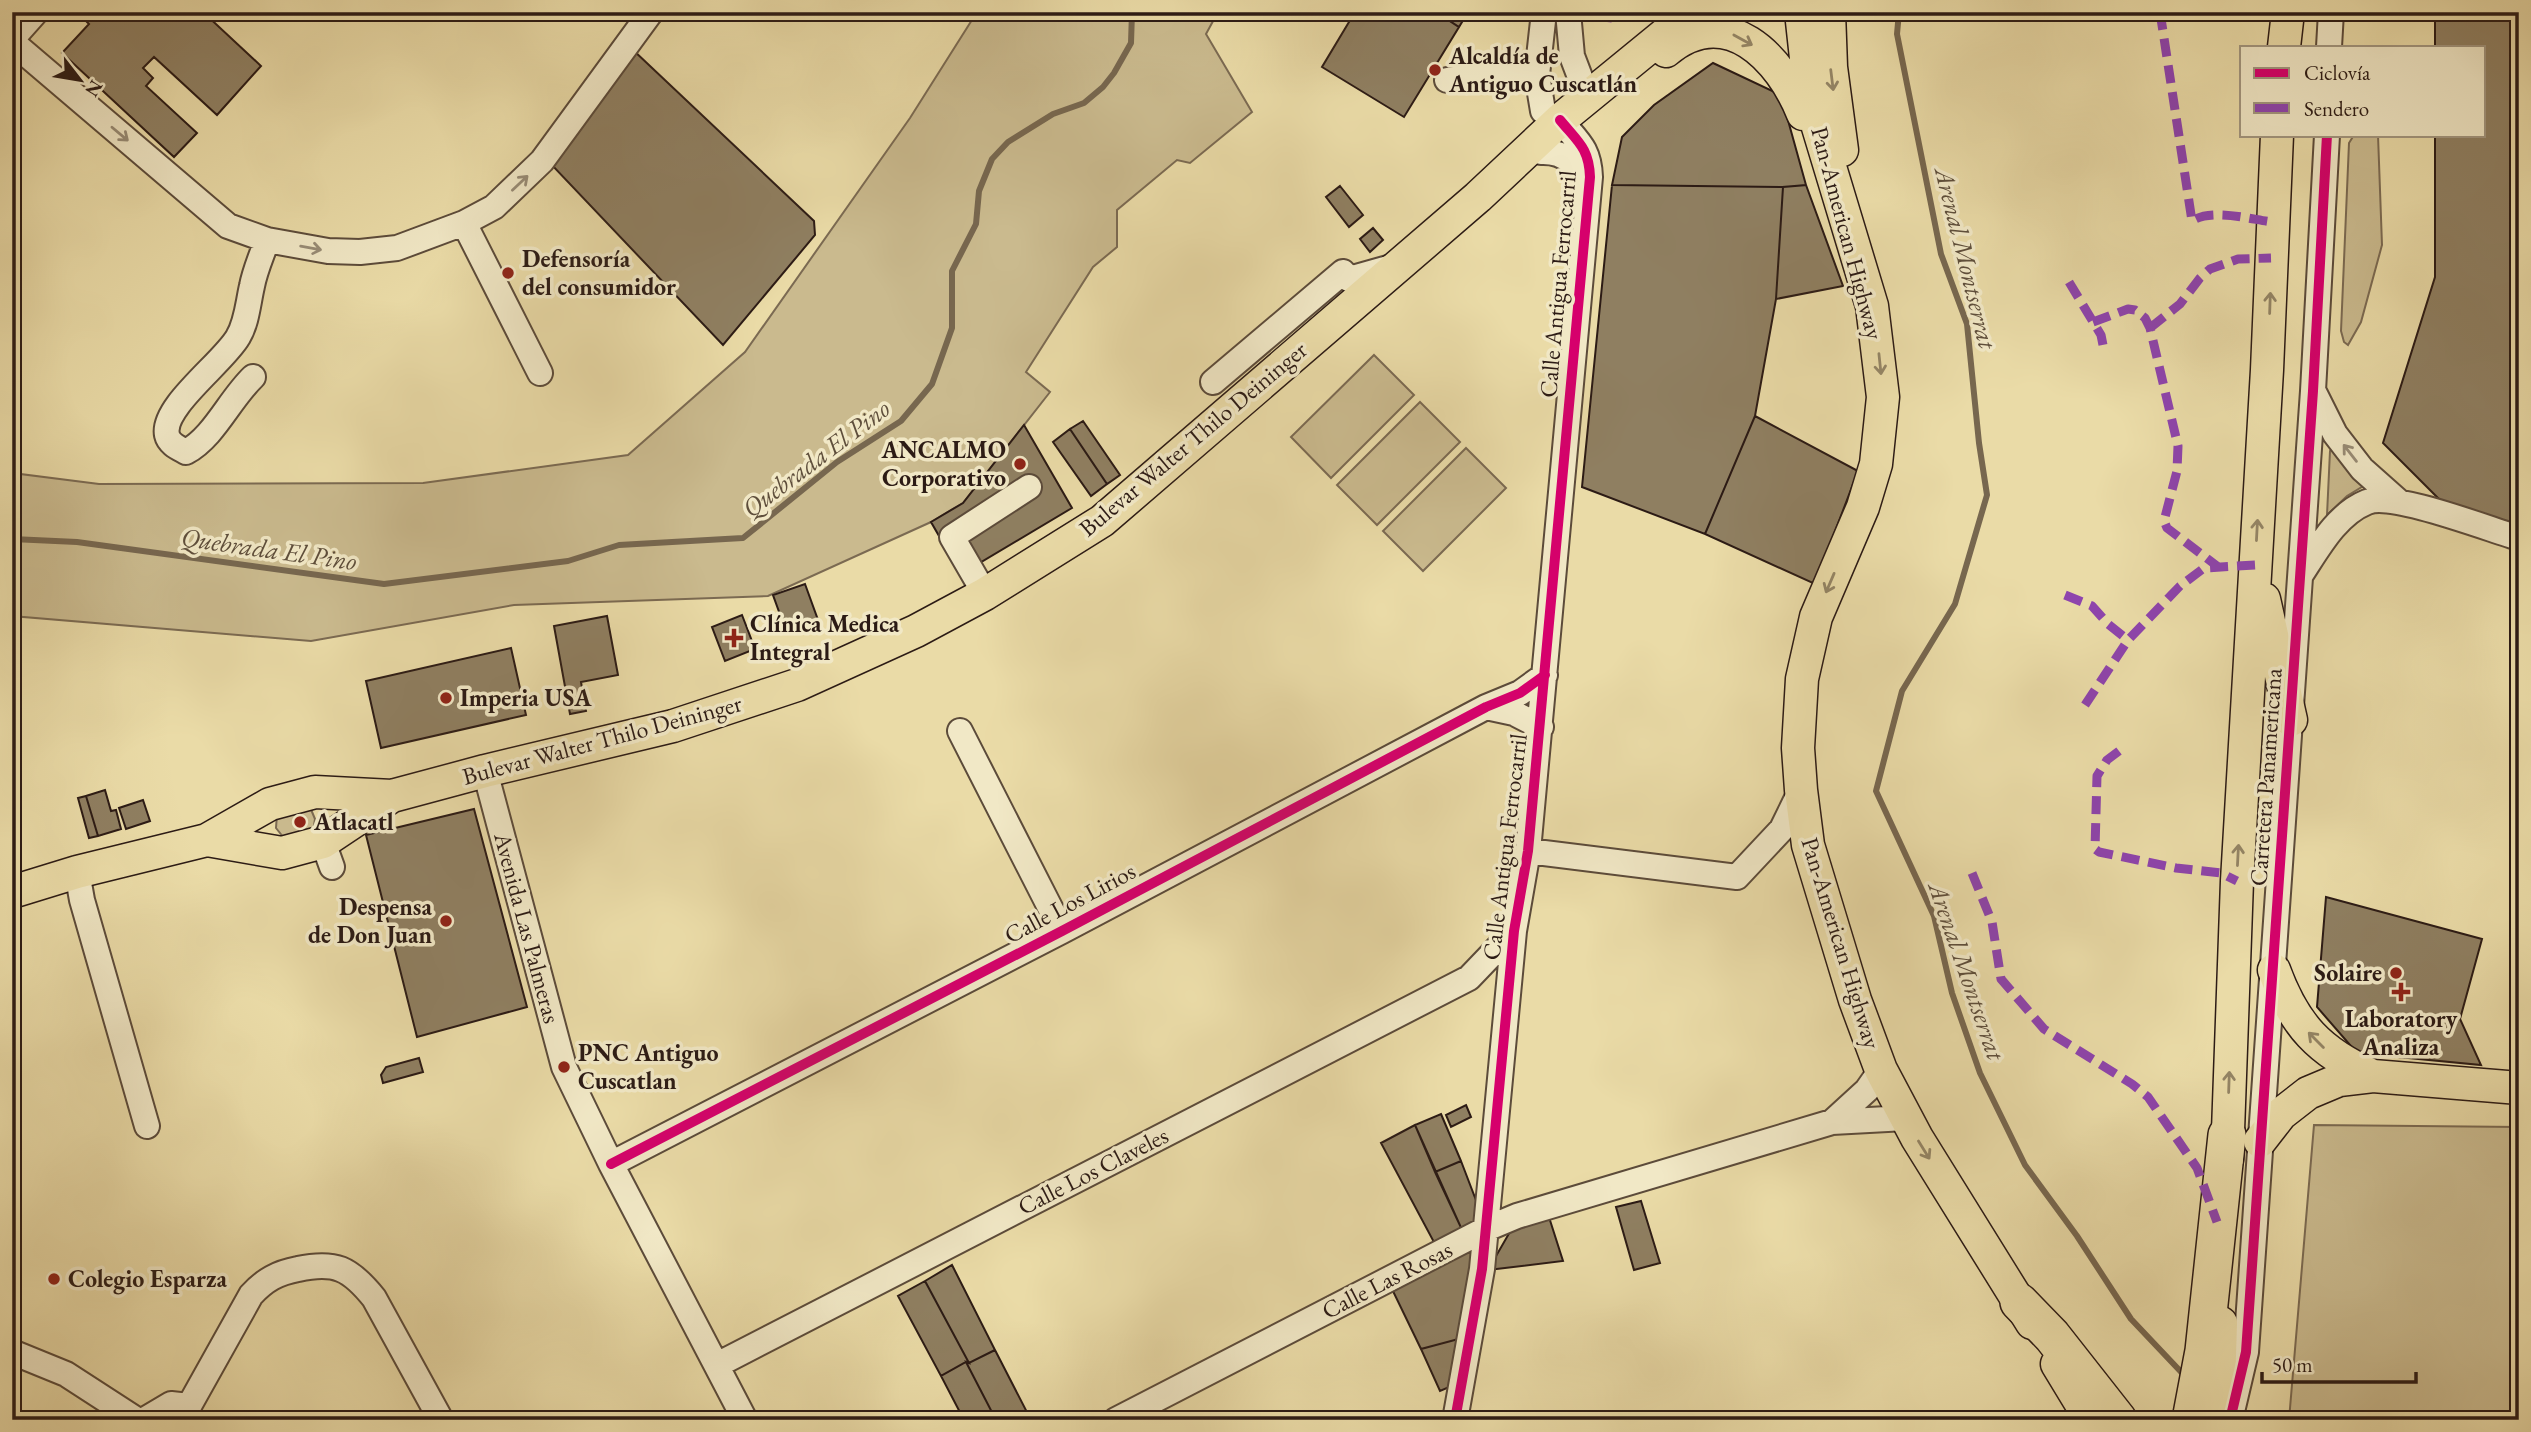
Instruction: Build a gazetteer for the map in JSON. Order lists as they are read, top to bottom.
{
  "streets": {
    "main road": ["Pan-American Highway", "Bulevar Walter Thilo Deininger"],
    "street": [
      "Calle Antigua Ferrocarril",
      "Carretera Panamericana",
      "Calle Los Lirios",
      "Avenida Las Palmeras",
      "Calle Los Claveles",
      "Calle Las Rosas"
    ]
  },
  "crossings": [
    ["Pan-American Highway", "Calle Las Rosas"],
    ["Calle Antigua Ferrocarril", "Bulevar Walter Thilo Deininger"],
    ["Calle Antigua Ferrocarril", "Calle Los Lirios"],
    ["Calle Antigua Ferrocarril", "Calle Los Claveles"],
    ["Calle Antigua Ferrocarril", "Calle Las Rosas"],
    ["Bulevar Walter Thilo Deininger", "Avenida Las Palmeras"],
    ["Calle Los Lirios", "Avenida Las Palmeras"],
    ["Avenida Las Palmeras", "Calle Los Claveles"]
  ],
  "one_way": ["Pan-American Highway"],
  "water": ["Arenal Montserrat", "Quebrada El Pino"],
  "places": {
    "other": [
      "Alcaldía de Antiguo Cuscatlán",
      "Defensoría del consumidor",
      "ANCALMO Corporativo",
      "Imperia USA",
      "Atlacatl",
      "Despensa de Don Juan",
      "Solaire",
      "PNC Antiguo Cuscatlan",
      "Colegio Esparza"
    ],
    "health": ["Clínica Medica Integral", "Laboratory Analiza"]
  },
  "legend": ["Ciclovía", "Sendero"],
  "scale_bar": "50 m",
  "north": "bottom right"
}
